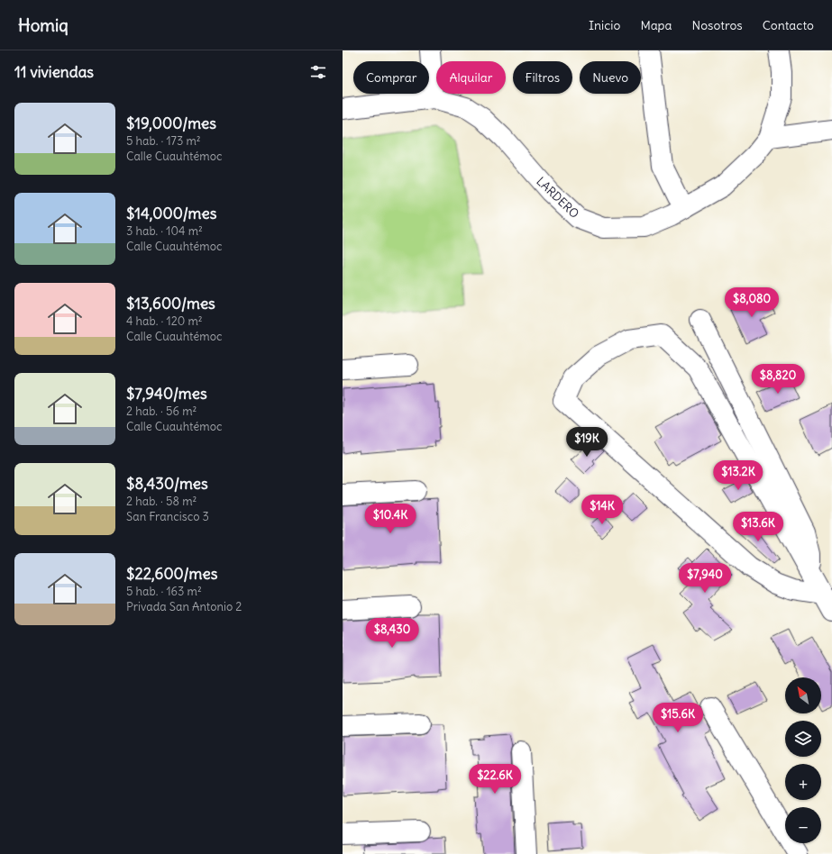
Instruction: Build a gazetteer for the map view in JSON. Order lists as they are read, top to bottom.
{
  "streets": {
    "street": ["LARDERO"]
  },
  "north": "top left",
  "page": {
    "header": "Homiq",
    "nav": [
      "Inicio",
      "Mapa",
      "Nosotros",
      "Contacto"
    ],
    "heading": "11 viviendas",
    "chip": [
      "Comprar",
      "Alquilar",
      "Filtros",
      "Nuevo"
    ],
    "list": [
      {
        "name": "$19,000/mes",
        "note": "5 hab. · 173 m² · Calle Cuauhtémoc"
      },
      {
        "name": "$14,000/mes",
        "note": "3 hab. · 104 m² · Calle Cuauhtémoc"
      },
      {
        "name": "$13,600/mes",
        "note": "4 hab. · 120 m² · Calle Cuauhtémoc"
      },
      {
        "name": "$7,940/mes",
        "note": "2 hab. · 56 m² · Calle Cuauhtémoc"
      },
      {
        "name": "$8,430/mes",
        "note": "2 hab. · 58 m² · San Francisco 3"
      },
      {
        "name": "$22,600/mes",
        "note": "5 hab. · 163 m² · Privada San Antonio 2"
      }
    ],
    "price": [
      "$8,080",
      "$8,820",
      "$19K",
      "$13.2K",
      "$14K",
      "$10.4K",
      "$13.6K",
      "$7,940",
      "$8,430",
      "$15.6K",
      "$22.6K"
    ],
    "map_buttons": ["+", "−"]
  }
}
